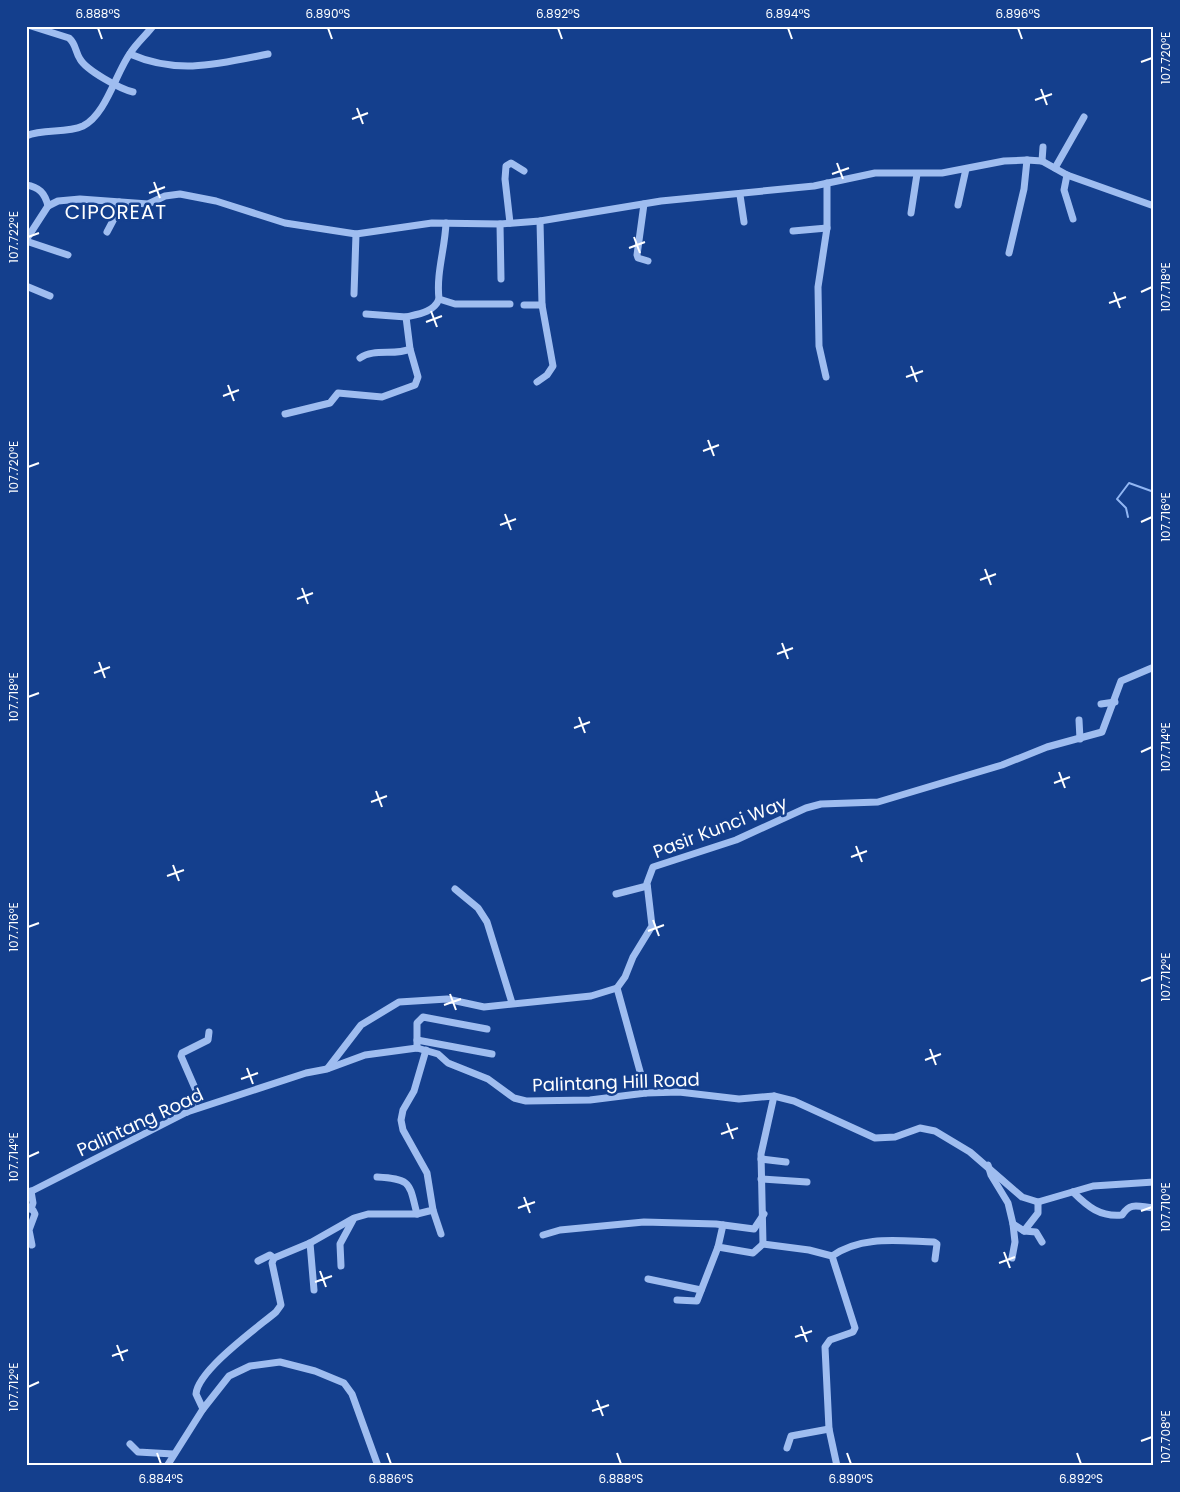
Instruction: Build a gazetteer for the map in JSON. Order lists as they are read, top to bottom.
{
  "streets": {
    "street": ["Pasir Kunci Way", "Palintang Hill Road", "Palintang Road"]
  },
  "crossings": [
    ["Palintang Hill Road", "Palintang Road"]
  ],
  "districts": ["CIPOREAT"],
  "coordinates": [
    "6.888°S",
    "6.890°S",
    "6.892°S",
    "6.894°S",
    "6.896°S",
    "107.720°E",
    "107.722°E",
    "107.718°E",
    "107.716°E",
    "107.714°E",
    "107.712°E",
    "107.710°E",
    "107.708°E",
    "6.884°S",
    "6.886°S"
  ]
}
